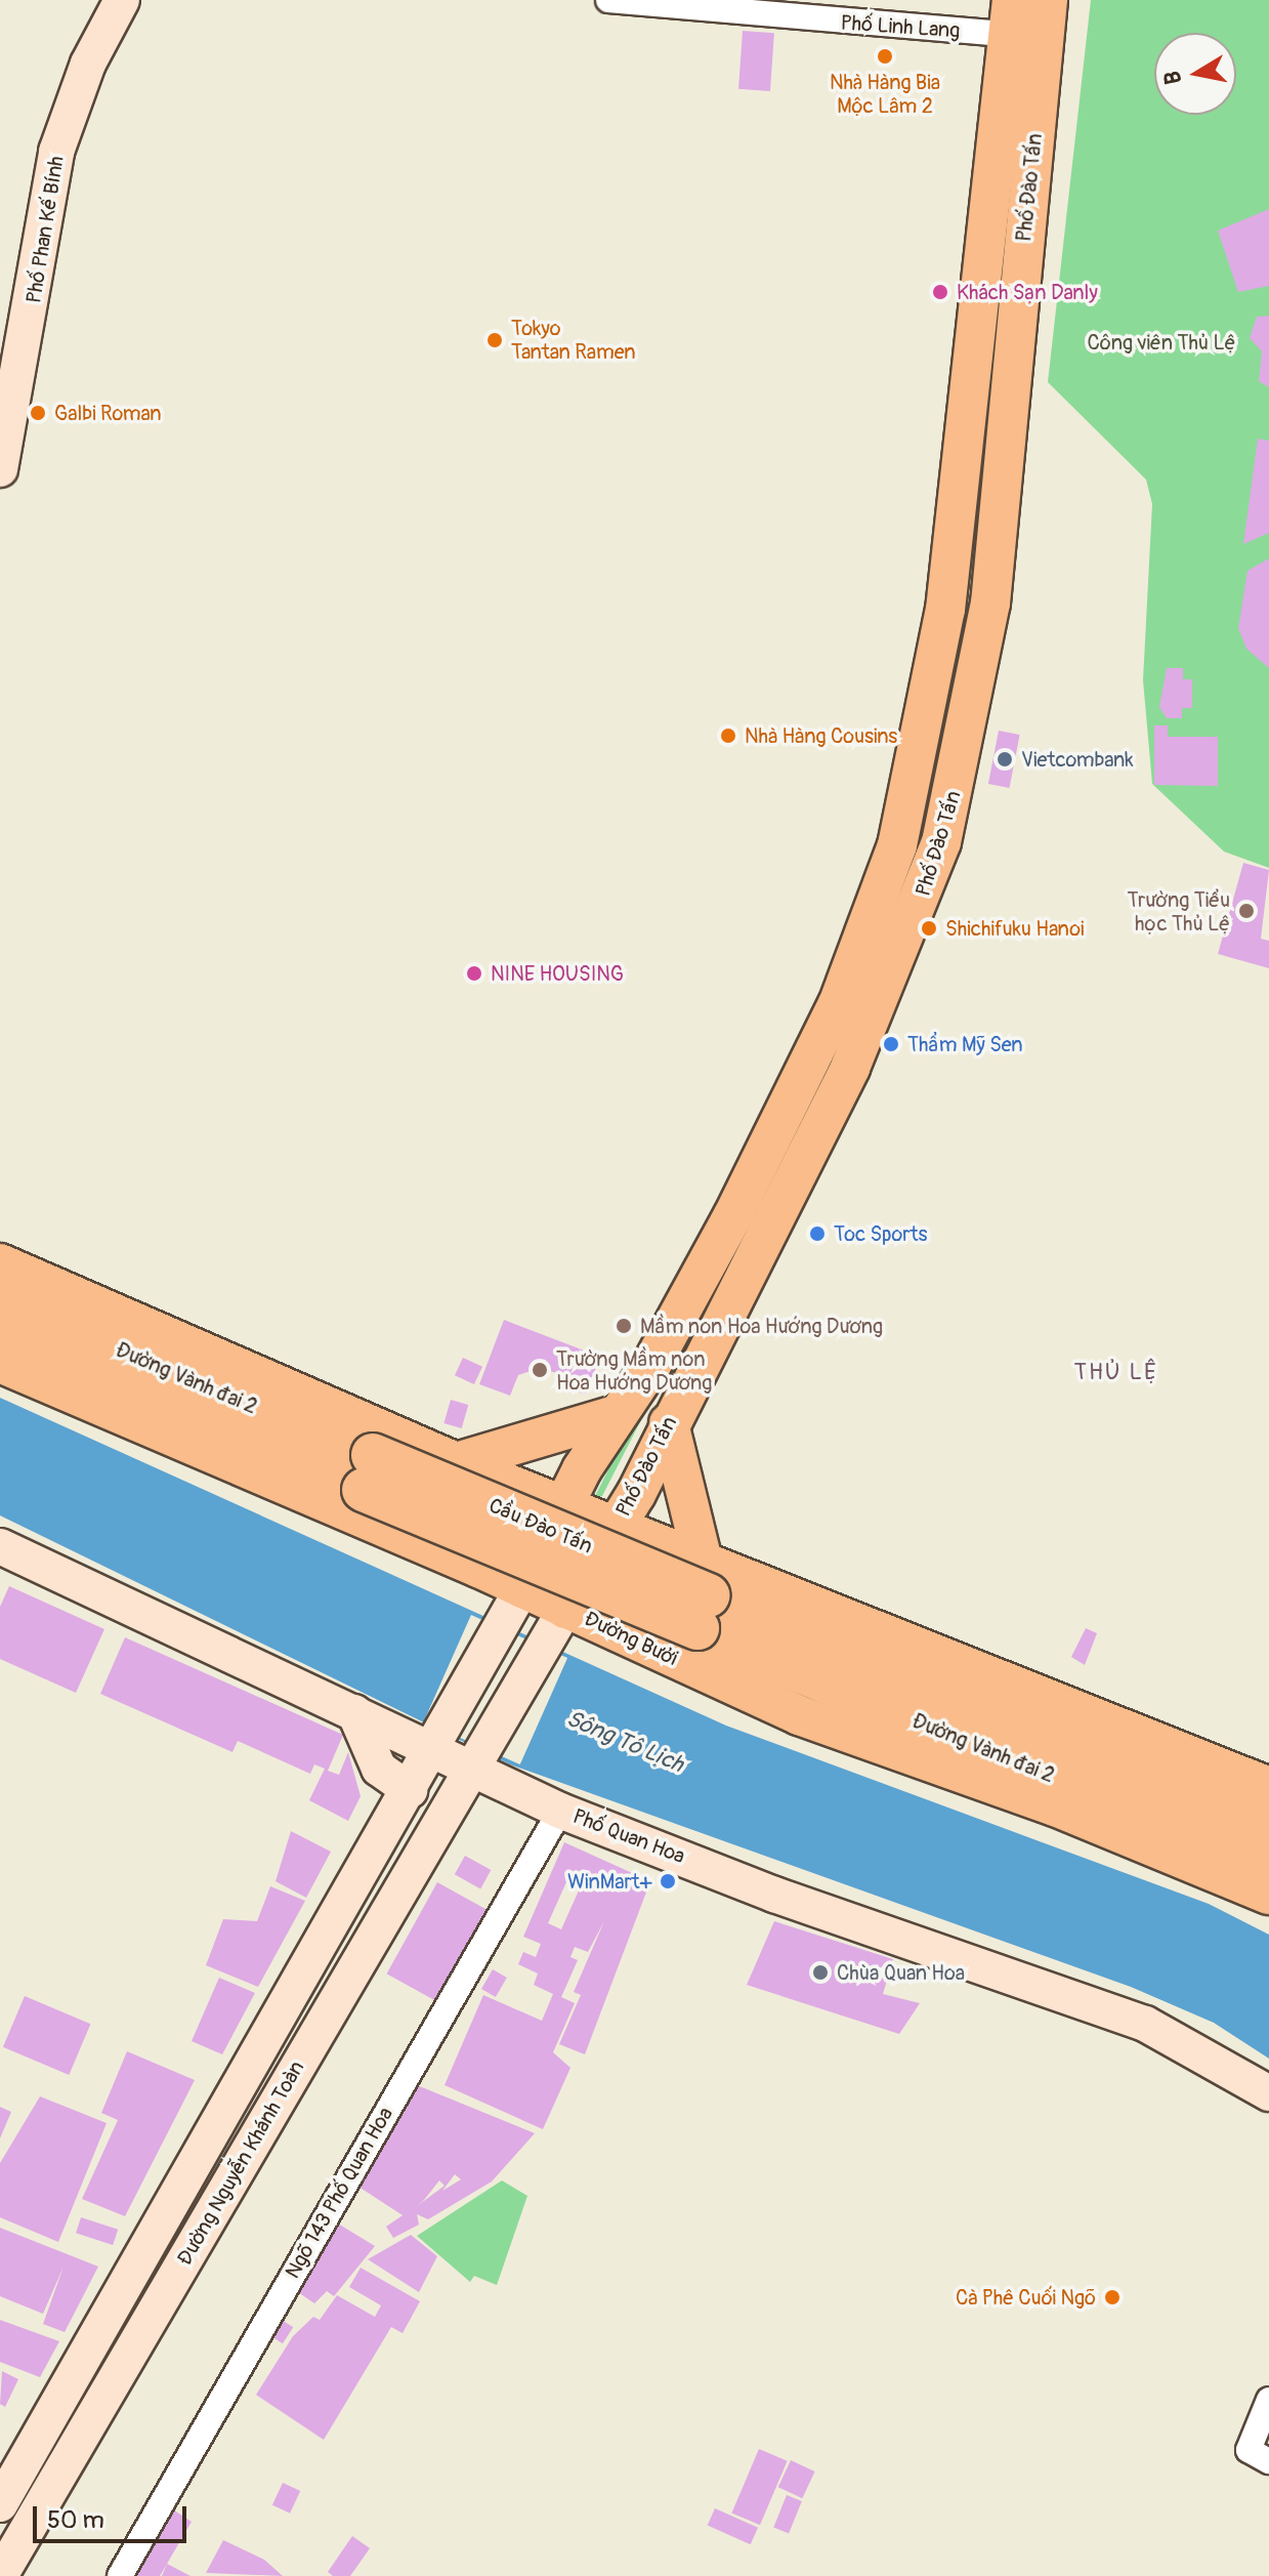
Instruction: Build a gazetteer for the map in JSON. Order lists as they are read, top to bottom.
{
  "streets": {
    "highway": ["Đường Vành đai 2", "Cầu Đào Tấn"],
    "main road": [
      "Phố Đào Tấn",
      "Phố Phan Kế Bính",
      "Đường Bưởi",
      "Phố Quan Hoa",
      "Đường Nguyễn Khánh Toàn"
    ],
    "street": ["Phố Linh Lang", "Ngõ 143 Phố Quan Hoa"]
  },
  "crossings": [
    ["Phố Linh Lang", "Phố Đào Tấn"],
    ["Phố Đào Tấn", "Đường Bưởi"],
    ["Phố Đào Tấn", "Đường Nguyễn Khánh Toàn"],
    ["Đường Vành đai 2", "Cầu Đào Tấn"],
    ["Đường Bưởi", "Đường Nguyễn Khánh Toàn"],
    ["Phố Quan Hoa", "Đường Nguyễn Khánh Toàn"],
    ["Phố Quan Hoa", "Ngõ 143 Phố Quan Hoa"]
  ],
  "districts": ["THỦ LỆ"],
  "water": ["Sông Tô Lịch"],
  "parks": ["Công viên Thủ Lệ"],
  "places": [
    "Nhà Hàng Bia Mộc Lâm 2",
    "Khách Sạn Danly",
    "Tokyo Tantan Ramen",
    "Galbi Roman",
    "Nhà Hàng Cousins",
    "Vietcombank",
    "Trường Tiểu học Thủ Lệ",
    "Shichifuku Hanoi",
    "NINE HOUSING",
    "Thẩm Mỹ Sen",
    "Toc Sports",
    "Mầm non Hoa Hướng Dương",
    "Trường Mầm non Hoa Hướng Dương",
    "WinMart+",
    "Chùa Quan Hoa",
    "Cà Phê Cuối Ngõ"
  ],
  "scale_bar": "50 m",
  "north": "left"
}
